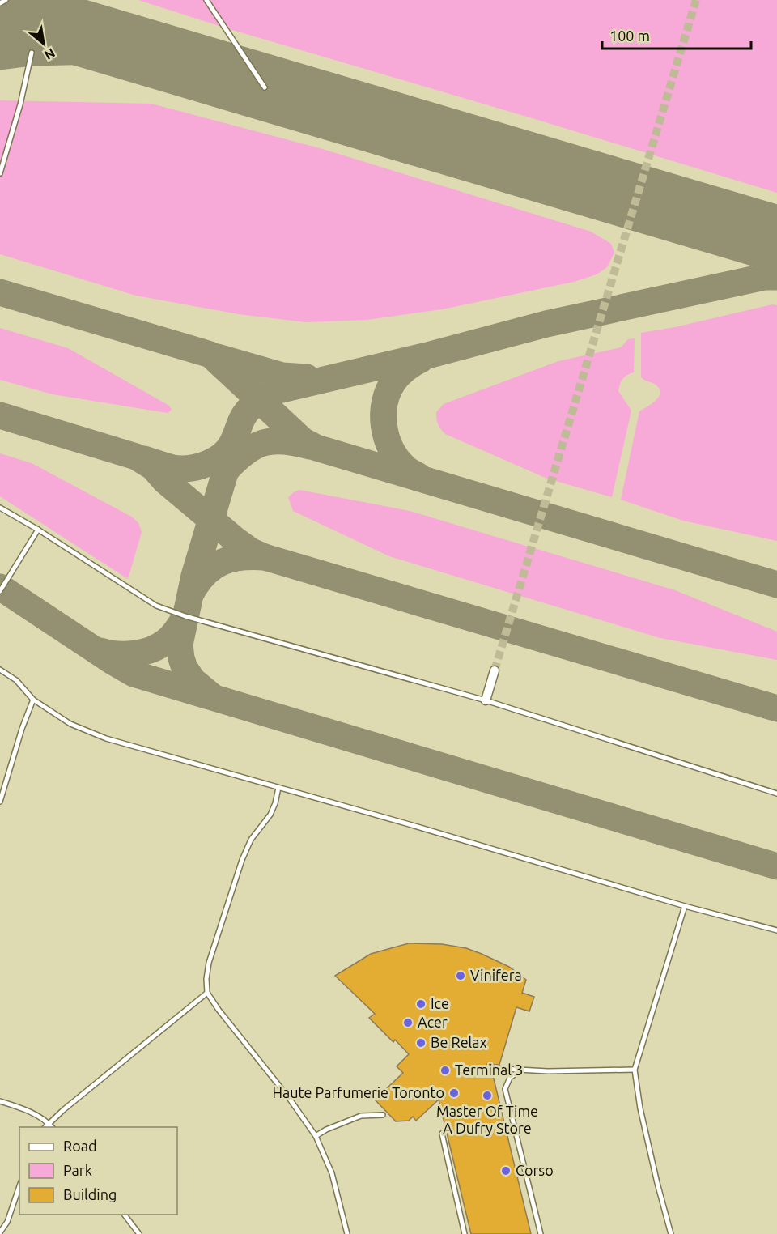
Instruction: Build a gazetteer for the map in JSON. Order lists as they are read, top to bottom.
{
  "places": [
    "Vinifera",
    "Ice",
    "Acer",
    "Be Relax",
    "Terminal 3",
    "Haute Parfumerie Toronto",
    "Master Of Time A Dufry Store",
    "Corso"
  ],
  "legend": ["Road", "Park", "Building"],
  "scale_bar": "100 m",
  "north": "bottom right"
}
